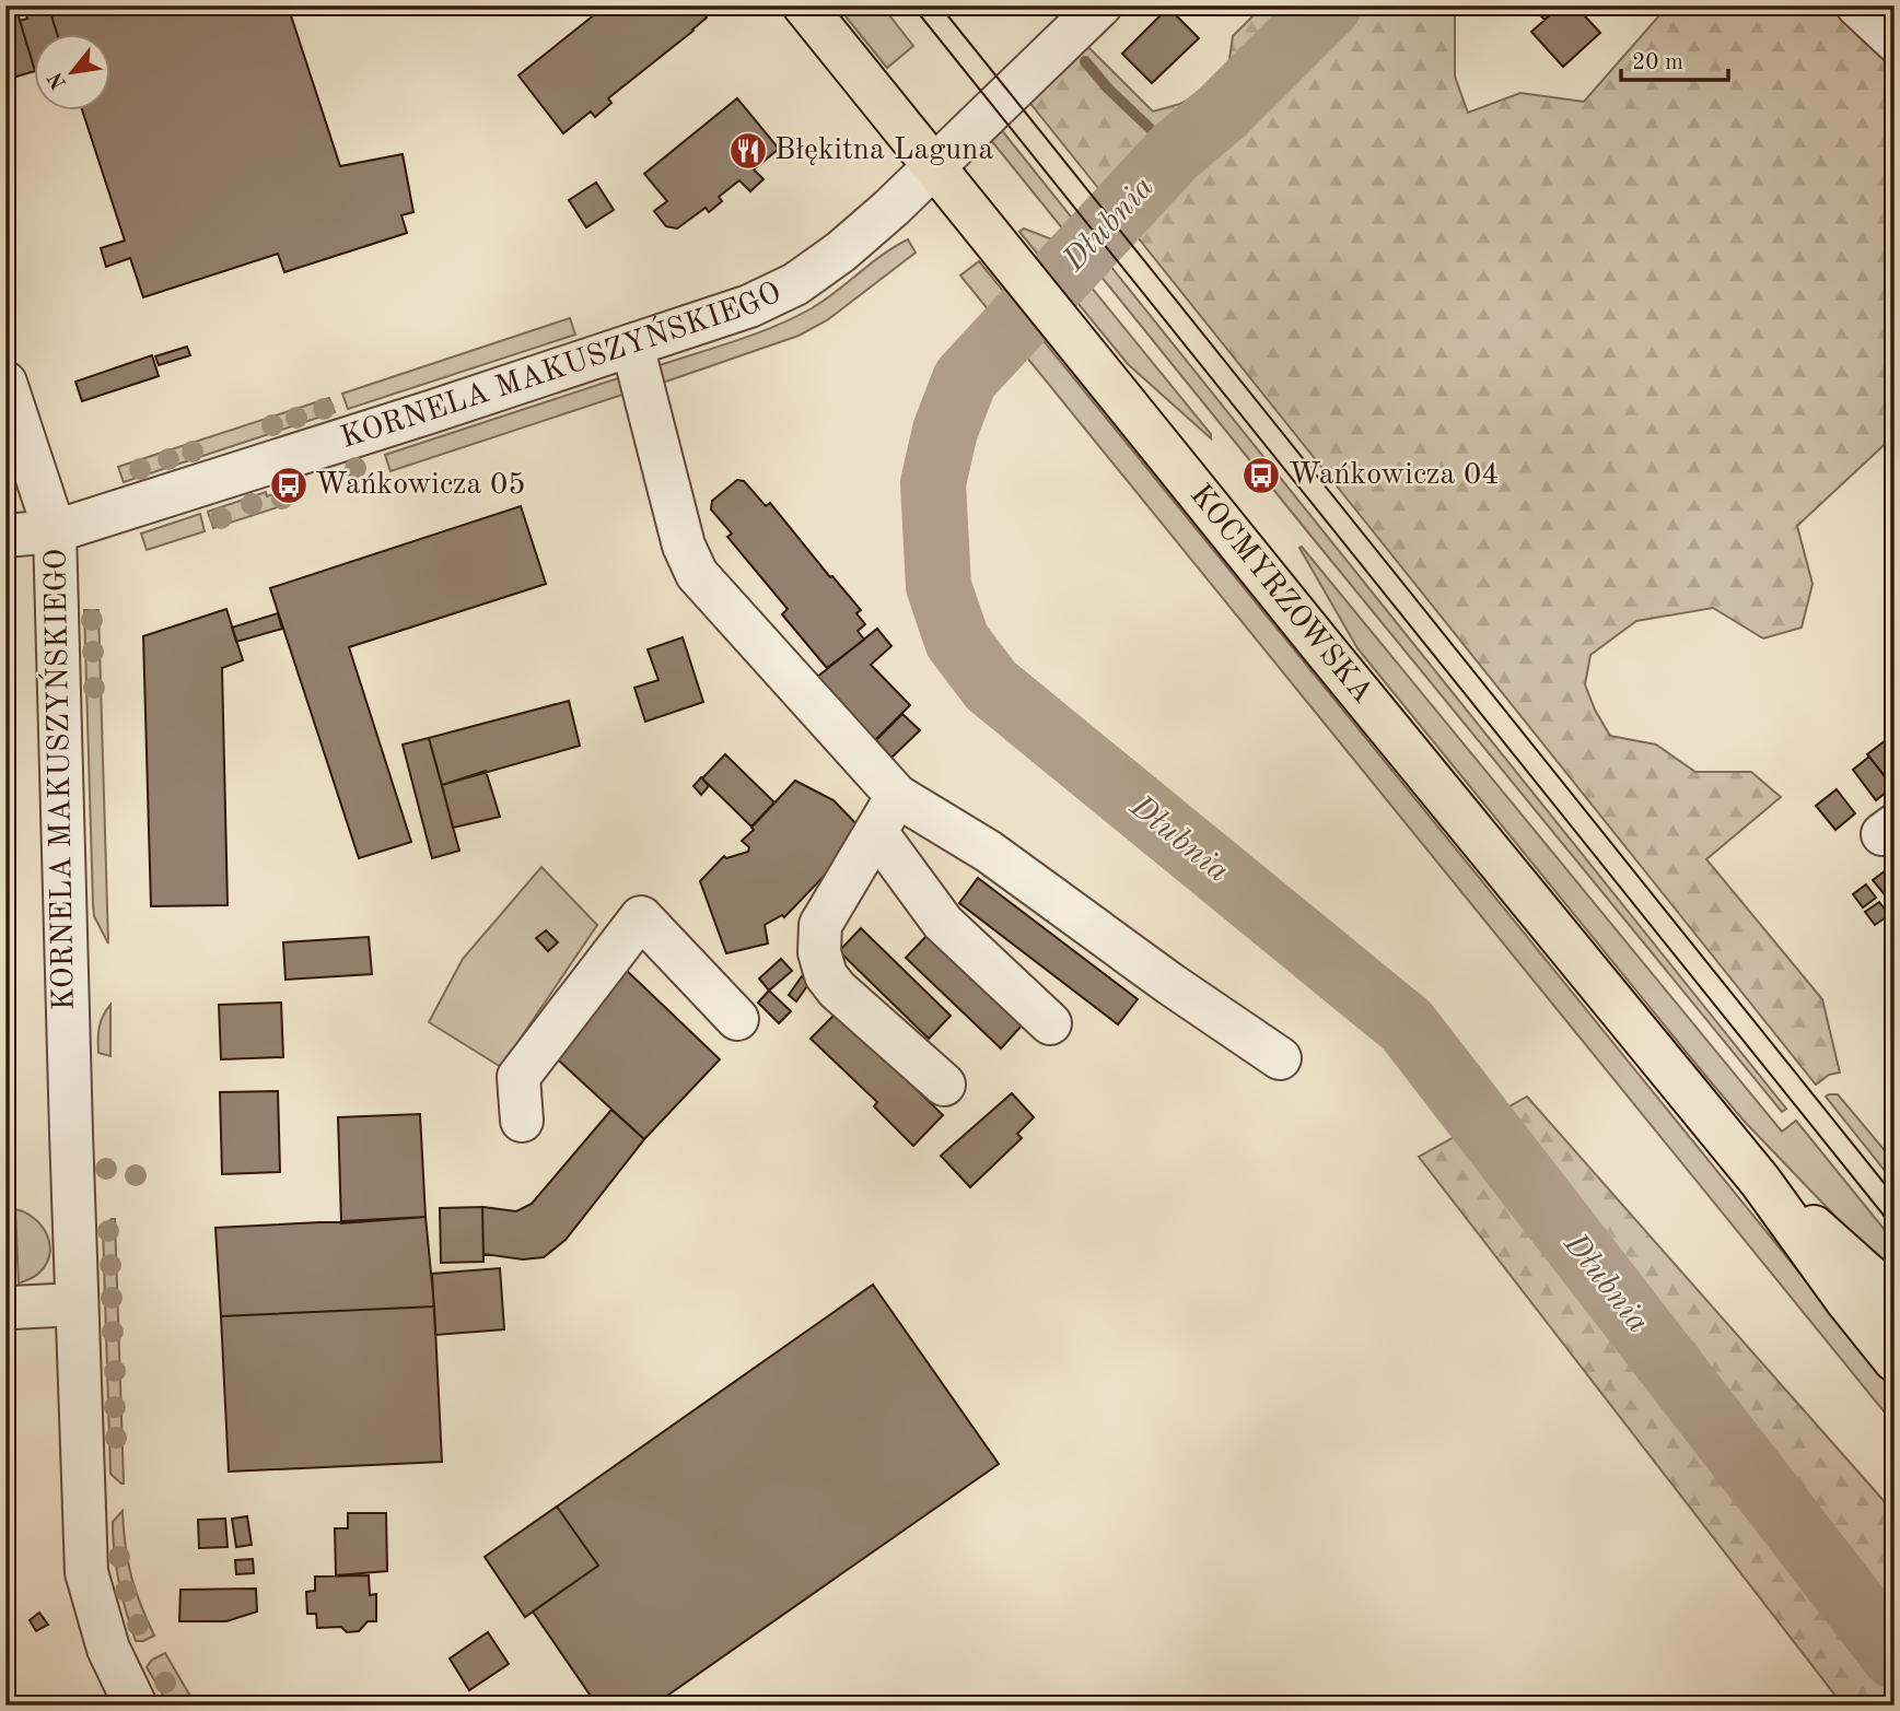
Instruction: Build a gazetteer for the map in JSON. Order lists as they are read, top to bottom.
{
  "streets": {
    "main road": ["KOCMYRZOWSKA"],
    "street": ["KORNELA MAKUSZYŃSKIEGO"]
  },
  "crossings": [
    ["KORNELA MAKUSZYŃSKIEGO", "KOCMYRZOWSKA"]
  ],
  "water": ["Dłubnia"],
  "places": {
    "restaurant": ["Błękitna Laguna"],
    "bus stop": ["Wańkowicza 04", "Wańkowicza 05"]
  },
  "scale_bar": "20 m",
  "north": "bottom left"
}
